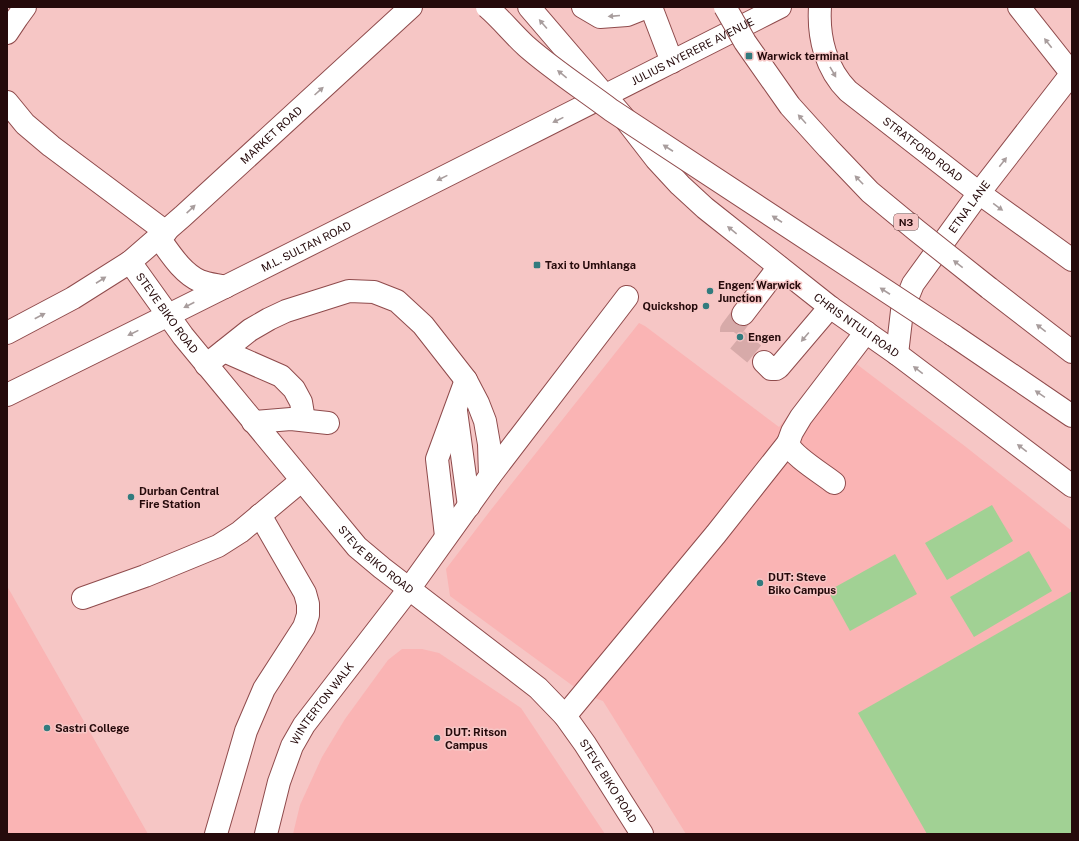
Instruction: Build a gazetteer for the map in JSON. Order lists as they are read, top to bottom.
{
  "streets": {
    "main road": [
      "JULIUS NYERERE AVENUE",
      "MARKET ROAD",
      "STRATFORD ROAD",
      "ETNA LANE",
      "N3",
      "M.L. SULTAN ROAD",
      "STEVE BIKO ROAD",
      "CHRIS NTULI ROAD",
      "WINTERTON WALK"
    ]
  },
  "crossings": [
    ["JULIUS NYERERE AVENUE", "M.L. SULTAN ROAD"],
    ["JULIUS NYERERE AVENUE", "CHRIS NTULI ROAD"],
    ["MARKET ROAD", "STEVE BIKO ROAD"],
    ["STRATFORD ROAD", "ETNA LANE"],
    ["ETNA LANE", "CHRIS NTULI ROAD"],
    ["M.L. SULTAN ROAD", "STEVE BIKO ROAD"],
    ["M.L. SULTAN ROAD", "CHRIS NTULI ROAD"],
    ["STEVE BIKO ROAD", "WINTERTON WALK"]
  ],
  "one_way": ["MARKET ROAD", "ETNA LANE"],
  "places": {
    "transit": ["Warwick terminal", "Taxi to Umhlanga"],
    "other": [
      "Engen: Warwick Junction",
      "Quickshop",
      "Engen",
      "Durban Central Fire Station",
      "DUT: Steve Biko Campus",
      "Sastri College",
      "DUT: Ritson Campus"
    ]
  }
}
